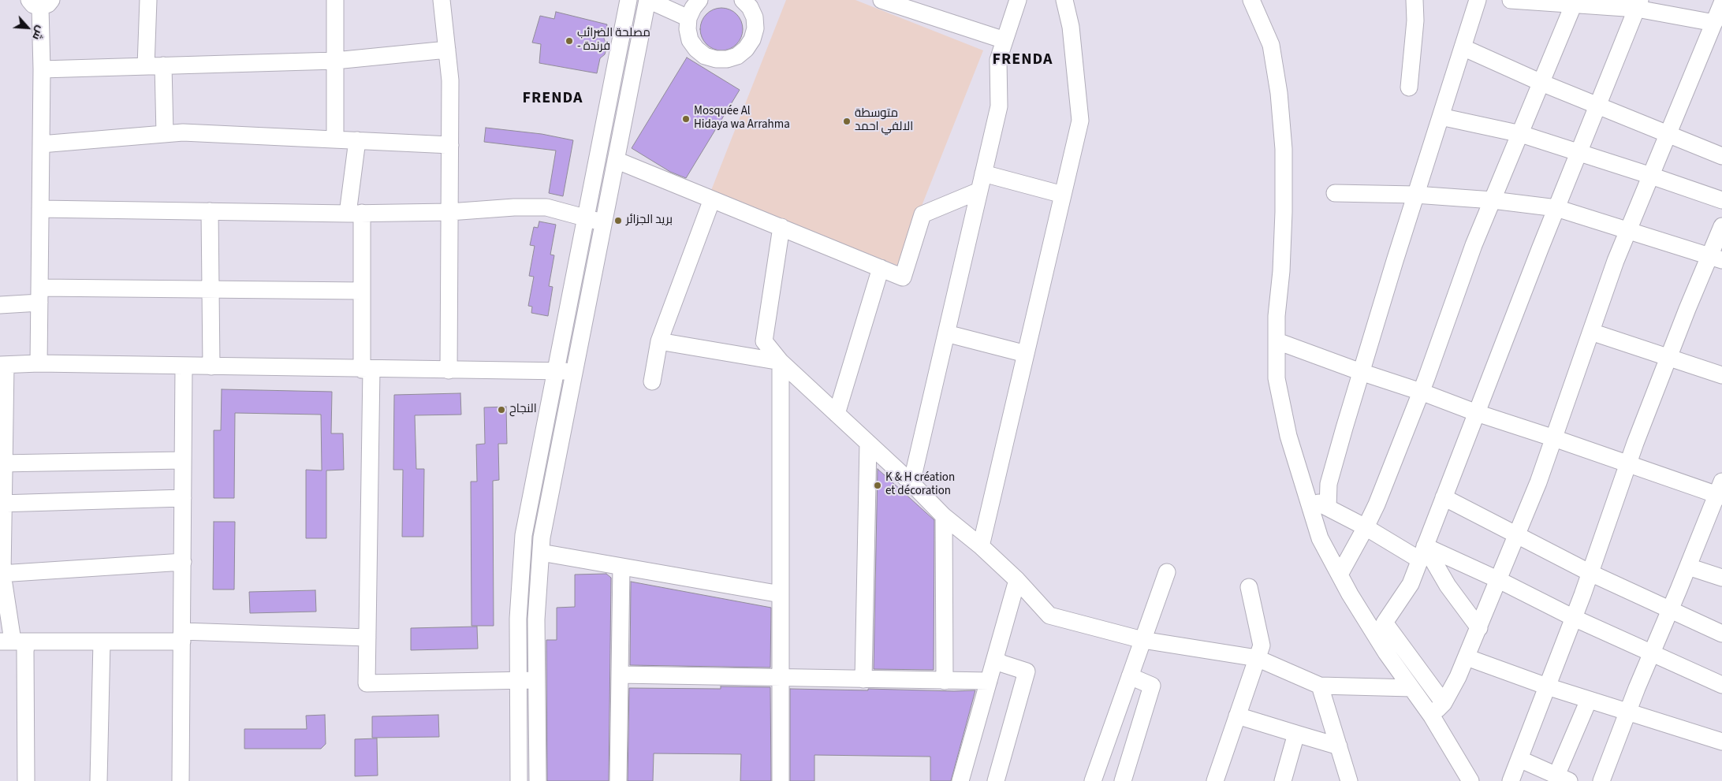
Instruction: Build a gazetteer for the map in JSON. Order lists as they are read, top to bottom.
{
  "districts": ["FRENDA", "FRENDA"],
  "places": [
    "مصلحة الضرائب - فرندة",
    "Mosquée Al Hidaya wa Arrahma",
    "متوسطة الالفي احمد",
    "بريد الجزائر",
    "النجاح",
    "K & H création et décoration"
  ],
  "north": "bottom right"
}
